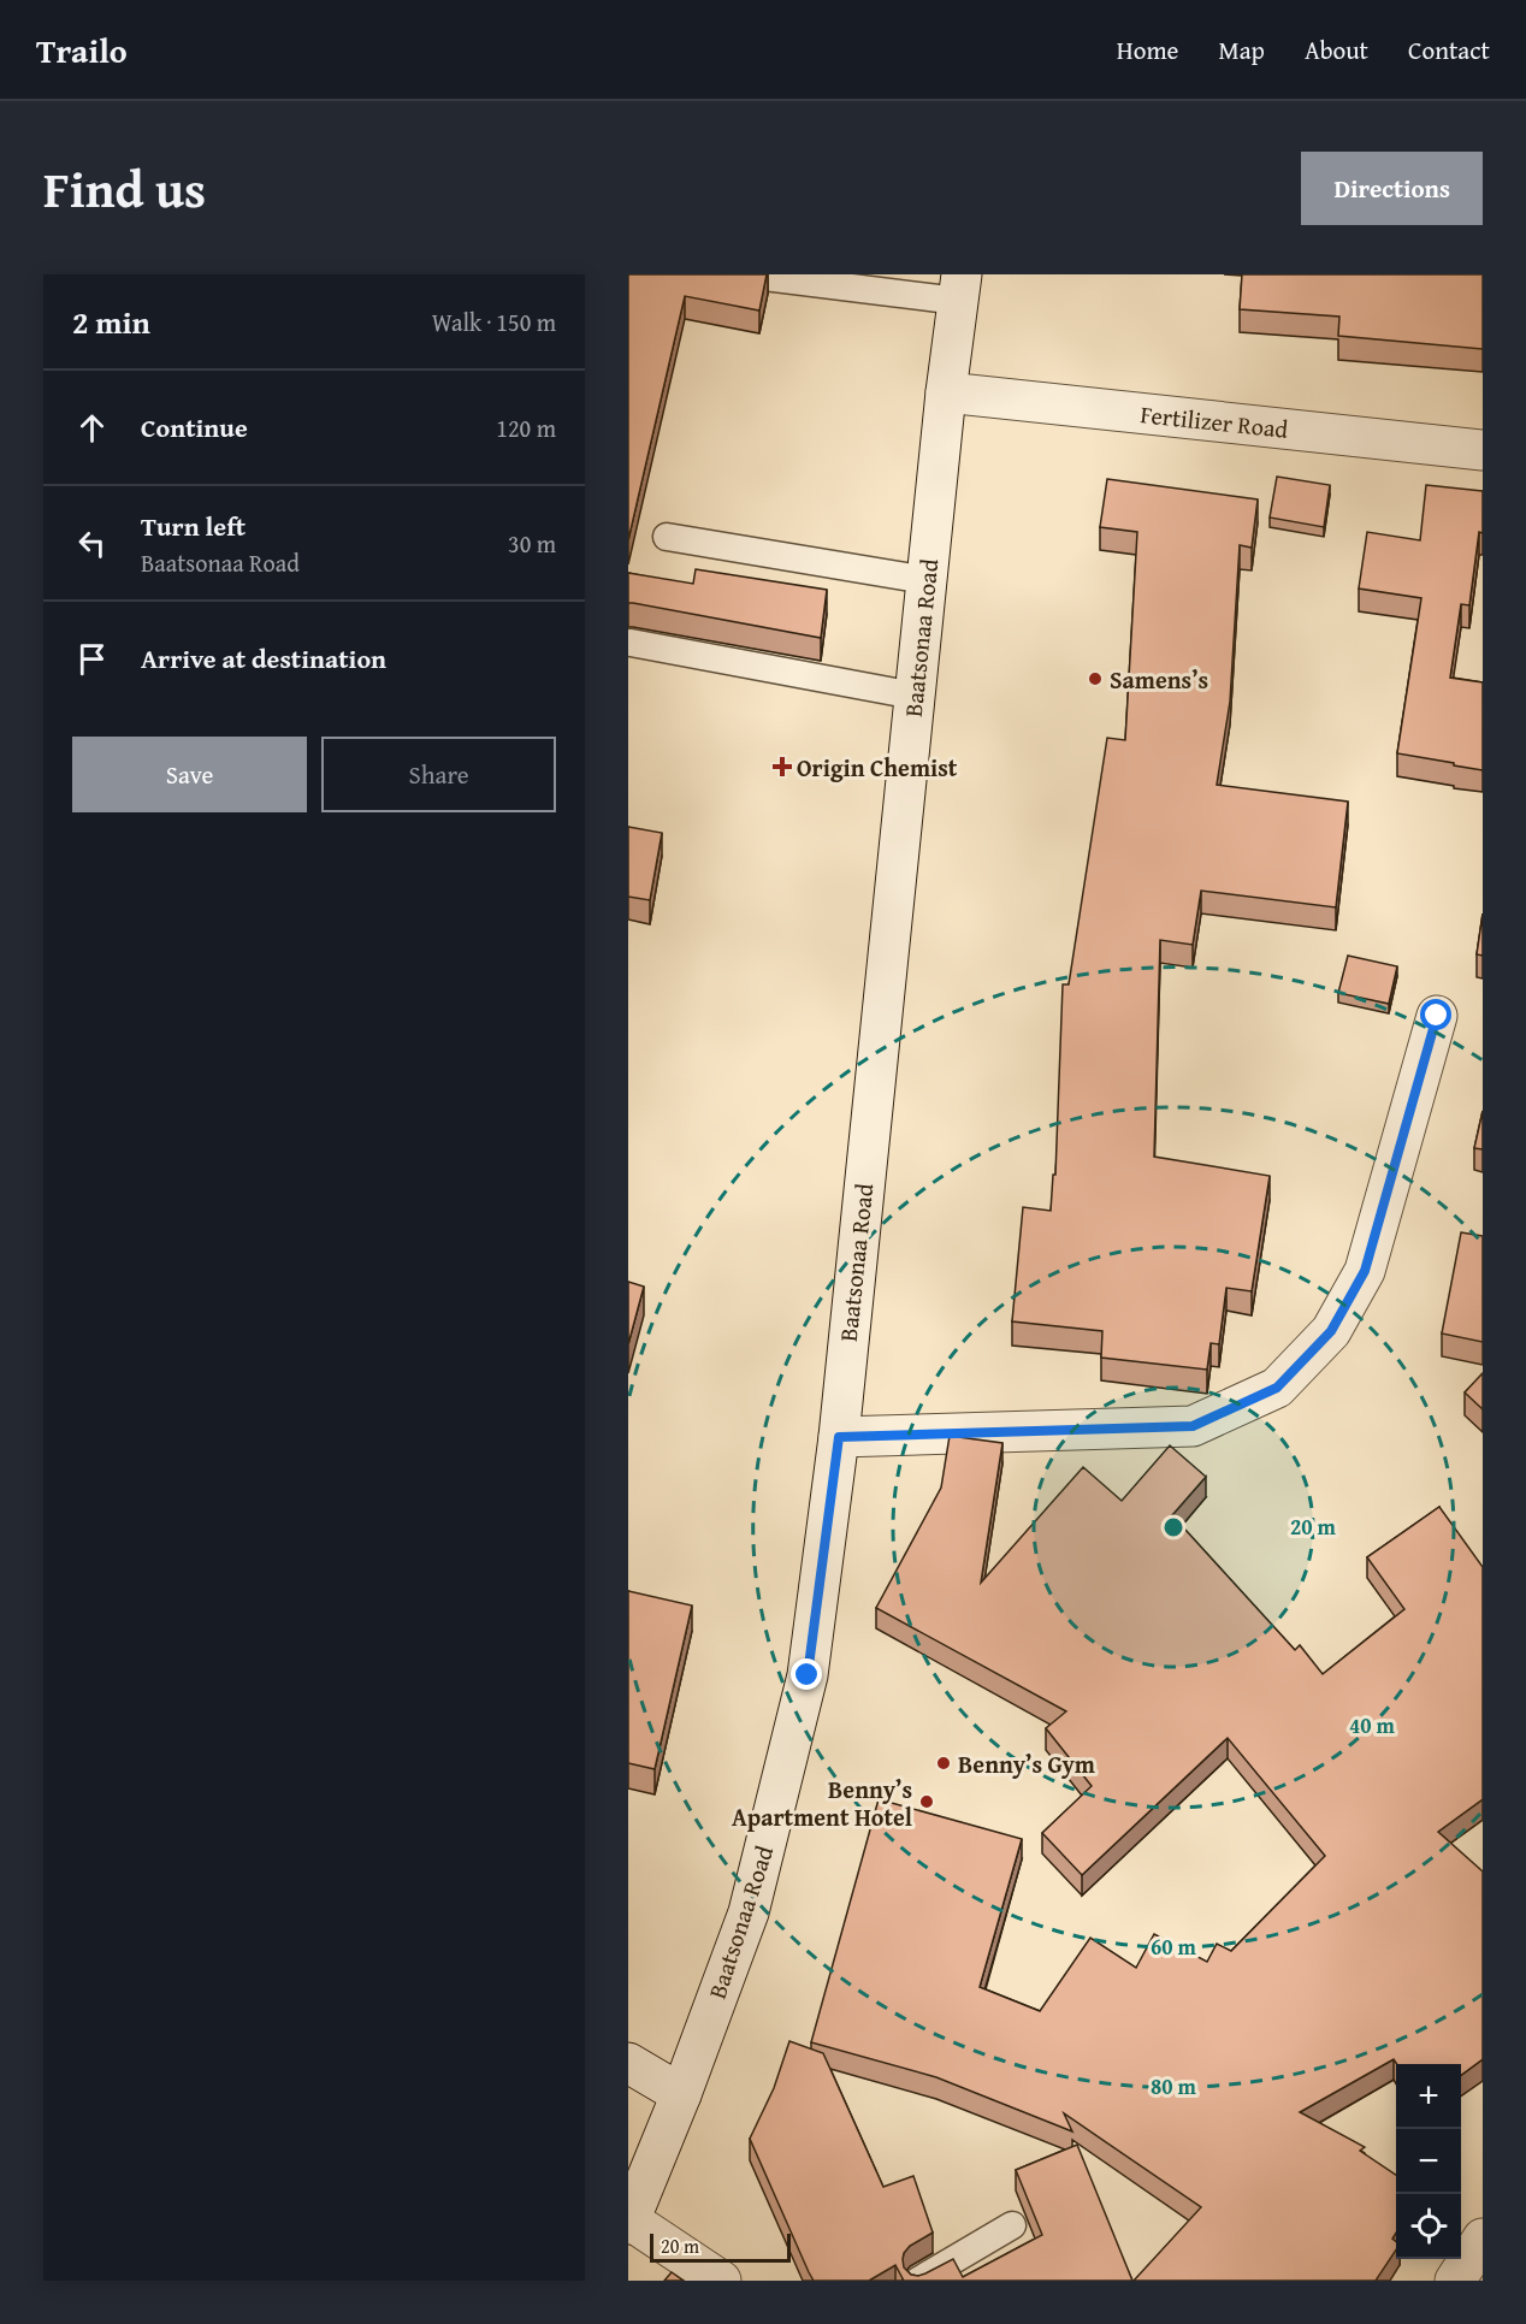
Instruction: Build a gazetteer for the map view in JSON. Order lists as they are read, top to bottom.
{
  "streets": {
    "street": ["Fertilizer Road", "Baatsonaa Road"]
  },
  "crossings": [
    ["Fertilizer Road", "Baatsonaa Road"]
  ],
  "places": {
    "other": ["Samens’s", "Benny’s Gym", "Benny’s Apartment Hotel"],
    "health": ["Origin Chemist"]
  },
  "scale_bar": "20 m",
  "page": {
    "header": "Trailo",
    "nav": [
      "Home",
      "Map",
      "About",
      "Contact"
    ],
    "title": "Find us",
    "buttons": [
      "Directions",
      ["Save", "Share"]
    ],
    "heading": ["2 min", "Walk · 150 m"],
    "list": [
      ["Continue", "120 m"],
      ["Turn left", "Baatsonaa Road", "30 m"],
      "Arrive at destination"
    ],
    "map_buttons": ["+", "−"],
    "scale": "20 m"
  },
  "rings": [
    "20 m",
    "40 m",
    "60 m",
    "80 m"
  ]
}
